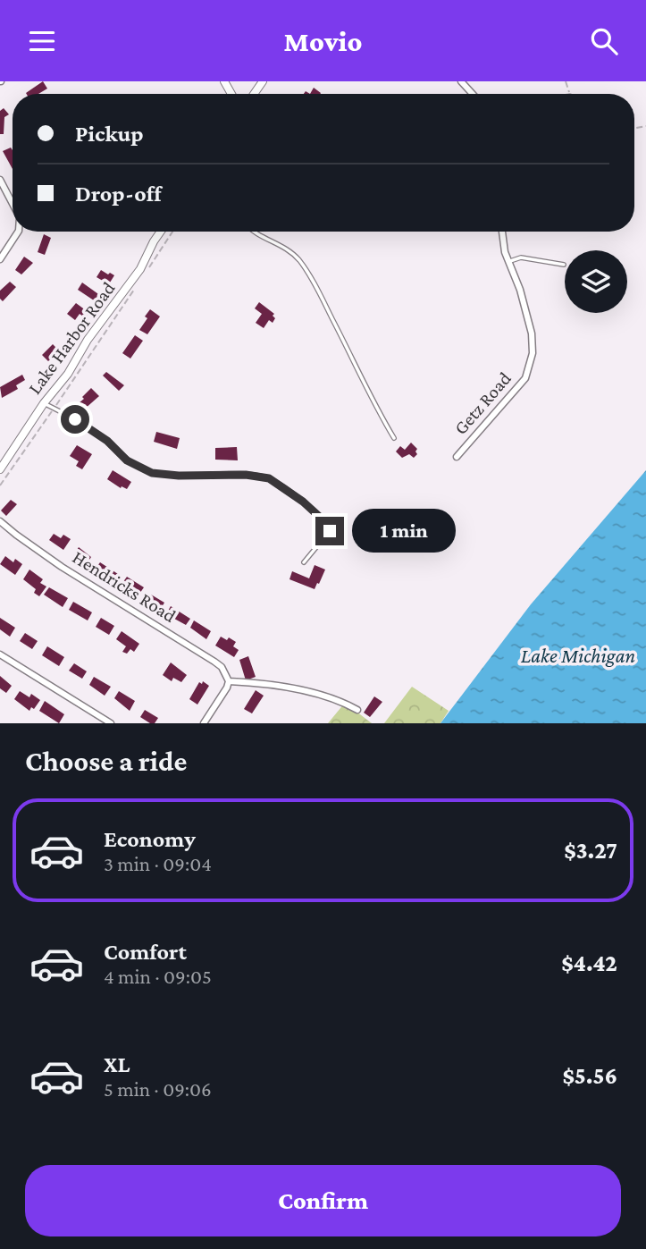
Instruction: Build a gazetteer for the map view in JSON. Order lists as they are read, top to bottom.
{
  "streets": {
    "street": ["Lake Harbor Road", "Getz Road", "Hendricks Road"]
  },
  "water": ["Lake Michigan"],
  "page": {
    "header": "Movio",
    "banner": ["Pickup", "Drop-off"],
    "bubble": "1 min",
    "heading": "Choose a ride",
    "list": [
      {
        "name": "Economy",
        "note": "3 min · 09:04",
        "value": "$3.27"
      },
      {
        "name": "Comfort",
        "note": "4 min · 09:05",
        "value": "$4.42"
      },
      {
        "name": "XL",
        "note": "5 min · 09:06",
        "value": "$5.56"
      }
    ],
    "buttons": "Confirm"
  }
}
